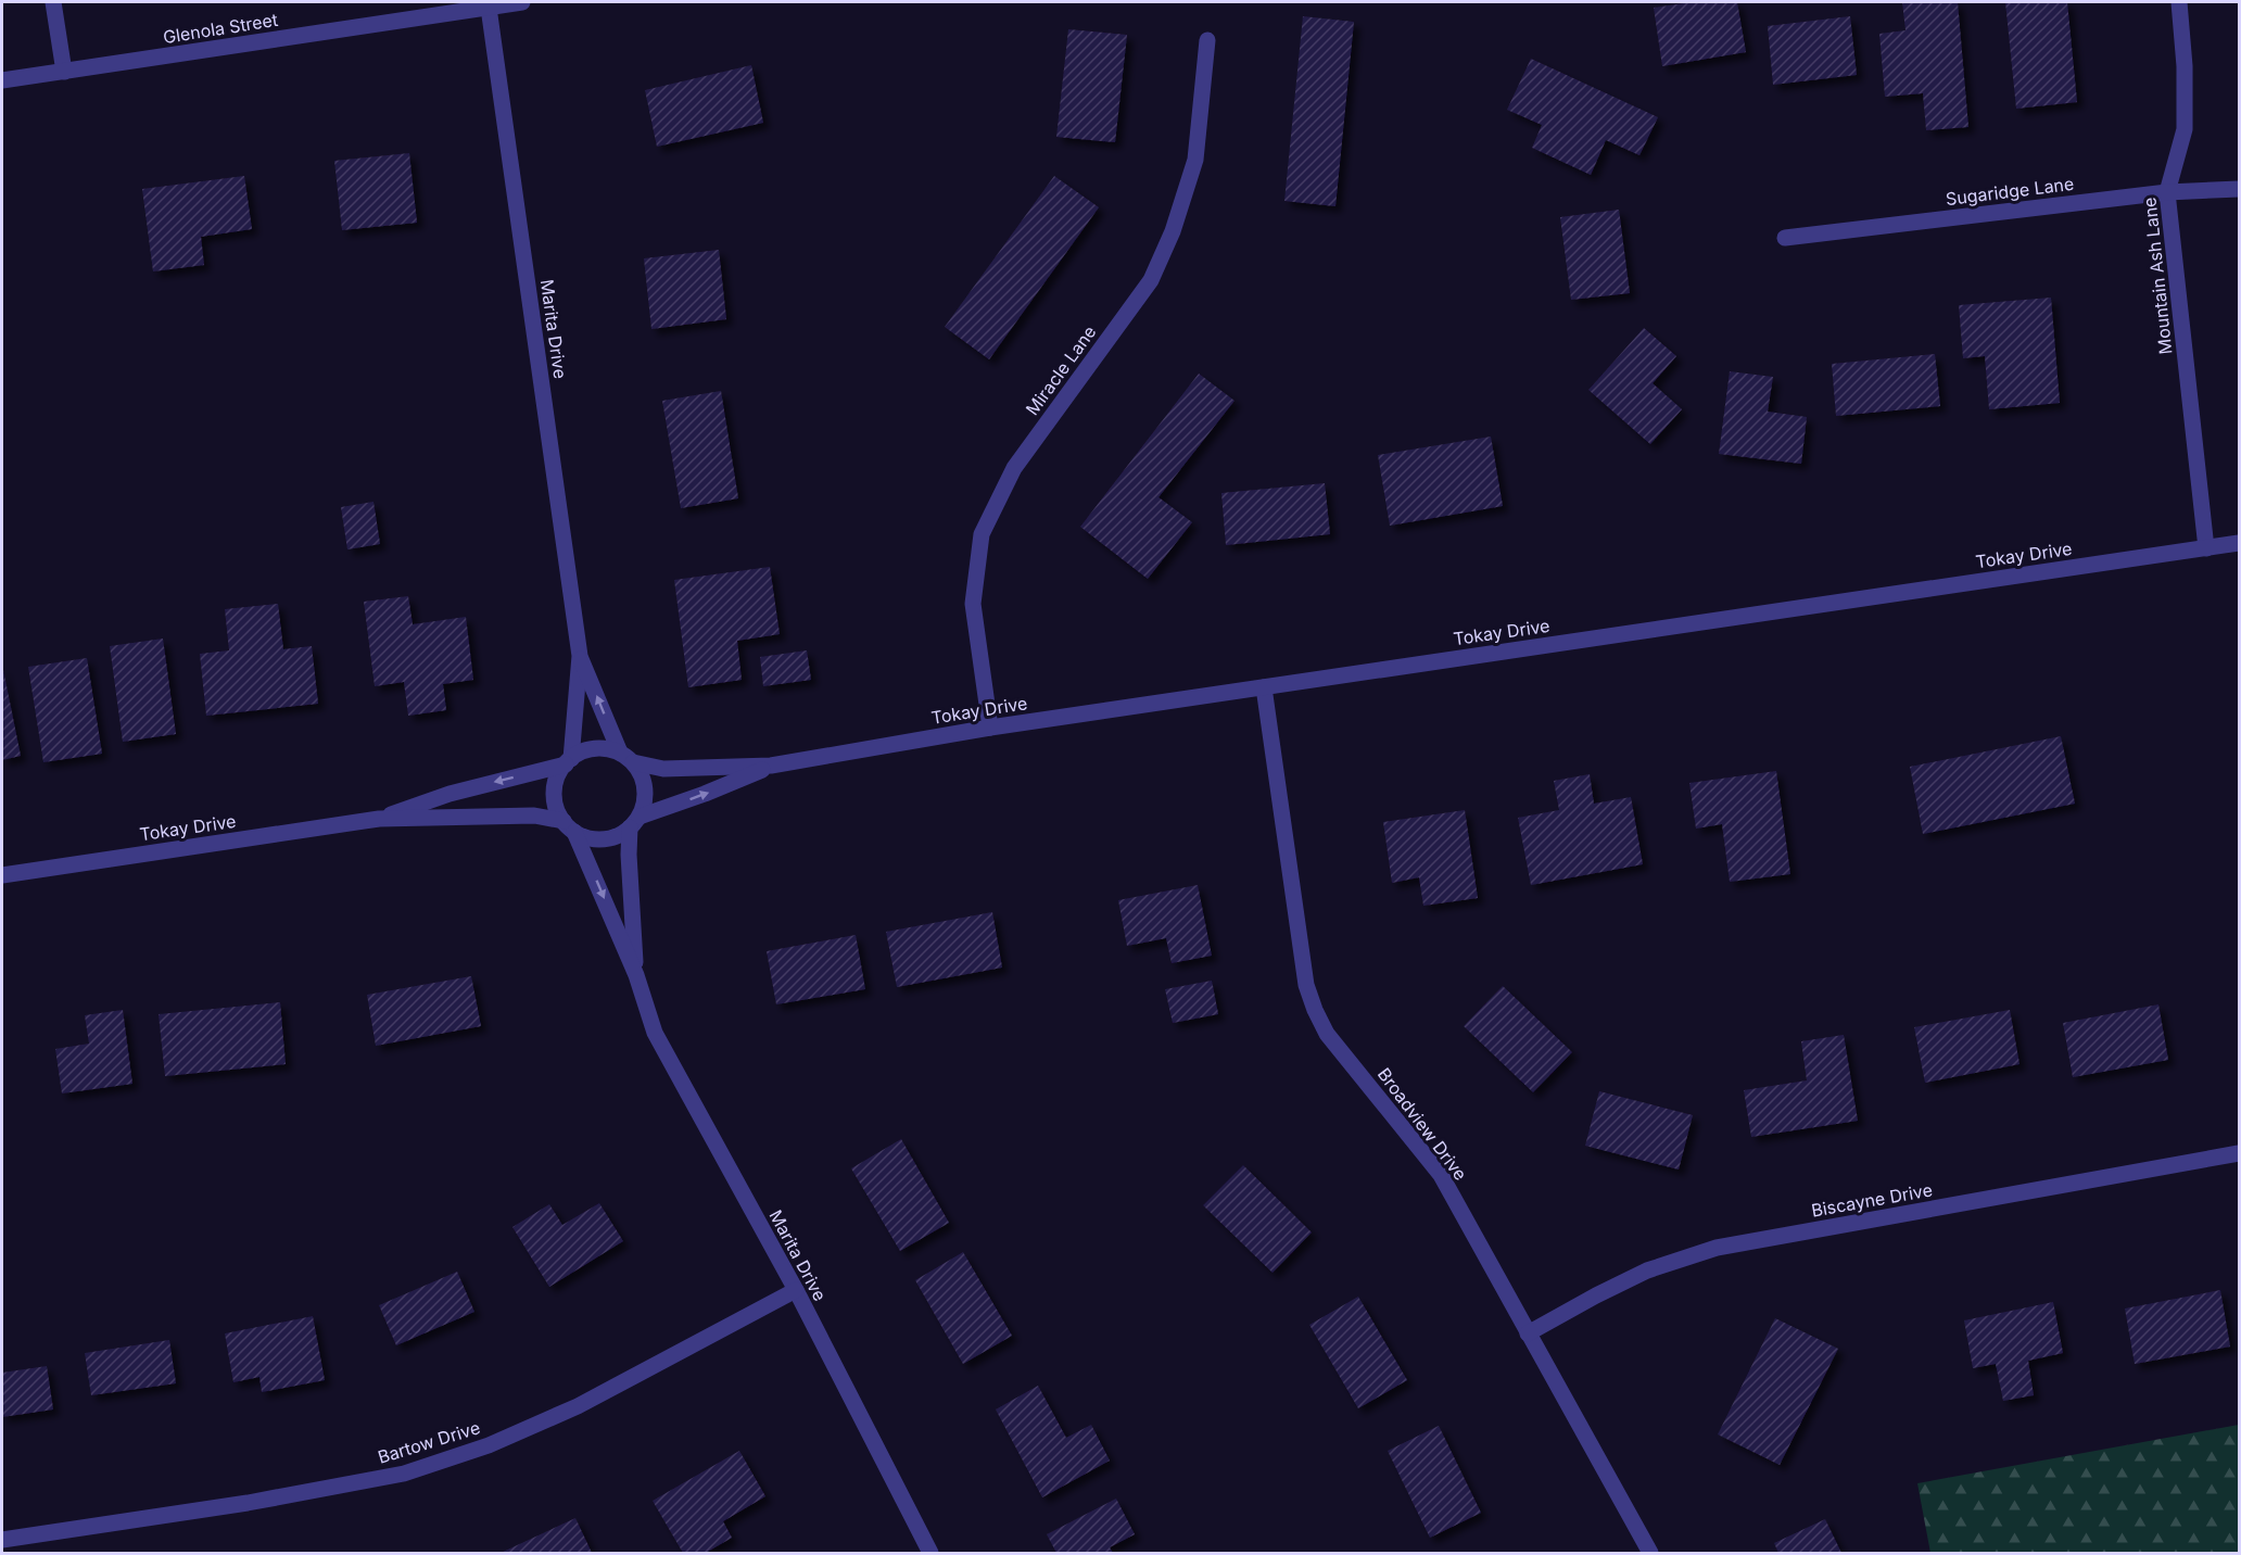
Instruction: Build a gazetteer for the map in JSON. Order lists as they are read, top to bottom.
{
  "streets": {
    "street": [
      "Glenola Street",
      "Sugaridge Lane",
      "Mountain Ash Lane",
      "Marita Drive",
      "Miracle Lane",
      "Tokay Drive",
      "Broadview Drive",
      "Biscayne Drive",
      "Bartow Drive"
    ]
  },
  "crossings": [
    ["Glenola Street", "Marita Drive"],
    ["Sugaridge Lane", "Mountain Ash Lane"],
    ["Mountain Ash Lane", "Tokay Drive"],
    ["Marita Drive", "Tokay Drive"],
    ["Marita Drive", "Bartow Drive"],
    ["Miracle Lane", "Tokay Drive"],
    ["Tokay Drive", "Broadview Drive"],
    ["Broadview Drive", "Biscayne Drive"]
  ]
}
